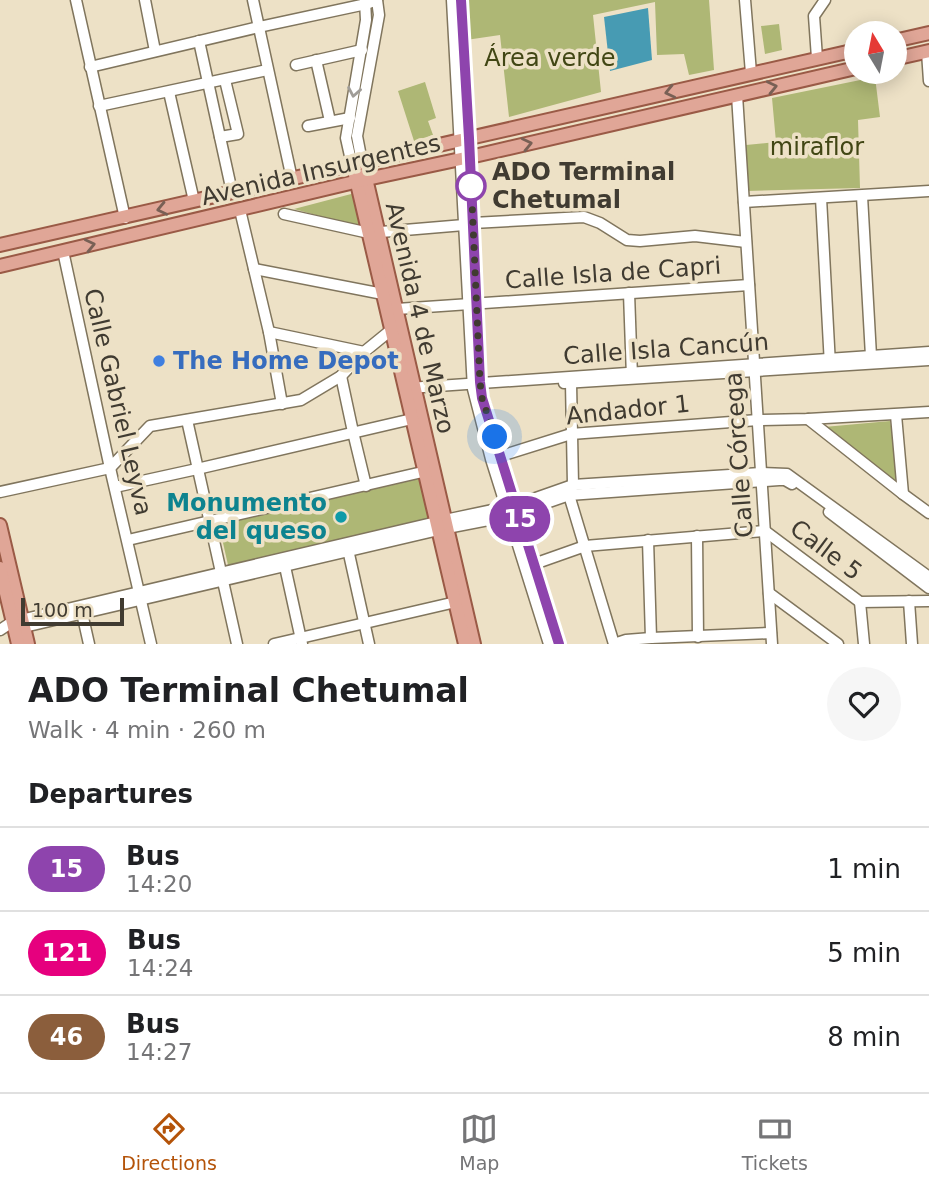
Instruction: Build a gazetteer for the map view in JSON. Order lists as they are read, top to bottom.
{
  "streets": {
    "main road": ["Avenida Insurgentes", "Avenida 4 de Marzo"],
    "street": [
      "Calle Isla de Capri",
      "Calle Isla Cancún",
      "Calle Gabriel Leyva",
      "Andador 1",
      "Calle Córcega",
      "Calle 5"
    ]
  },
  "crossings": [
    ["Avenida Insurgentes", "Avenida 4 de Marzo"],
    ["Avenida Insurgentes", "Calle Gabriel Leyva"],
    ["Avenida Insurgentes", "Calle Córcega"],
    ["Calle Isla de Capri", "Avenida 4 de Marzo"],
    ["Calle Isla de Capri", "Calle Córcega"],
    ["Avenida 4 de Marzo", "Calle Isla Cancún"],
    ["Calle Isla Cancún", "Calle Córcega"],
    ["Andador 1", "Calle Córcega"],
    ["Calle Córcega", "Calle 5"]
  ],
  "parks": ["Área verde", "miraflor"],
  "places": ["ADO Terminal Chetumal", "The Home Depot", "Monumento del queso"],
  "lines": ["bus line 15"],
  "scale_bar": "100 m",
  "north": "top",
  "page": {
    "on_map": "15",
    "scale": "100 m",
    "heading": [
      ["ADO Terminal Chetumal", "Walk · 4 min · 260 m"],
      "Departures"
    ],
    "list": [
      {
        "mark": "15",
        "name": "Bus",
        "note": "14:20",
        "value": "1 min"
      },
      {
        "mark": "121",
        "name": "Bus",
        "note": "14:24",
        "value": "5 min"
      },
      {
        "mark": "46",
        "name": "Bus",
        "note": "14:27",
        "value": "8 min"
      }
    ],
    "tabs": ["Directions", "Map", "Tickets"]
  }
}
